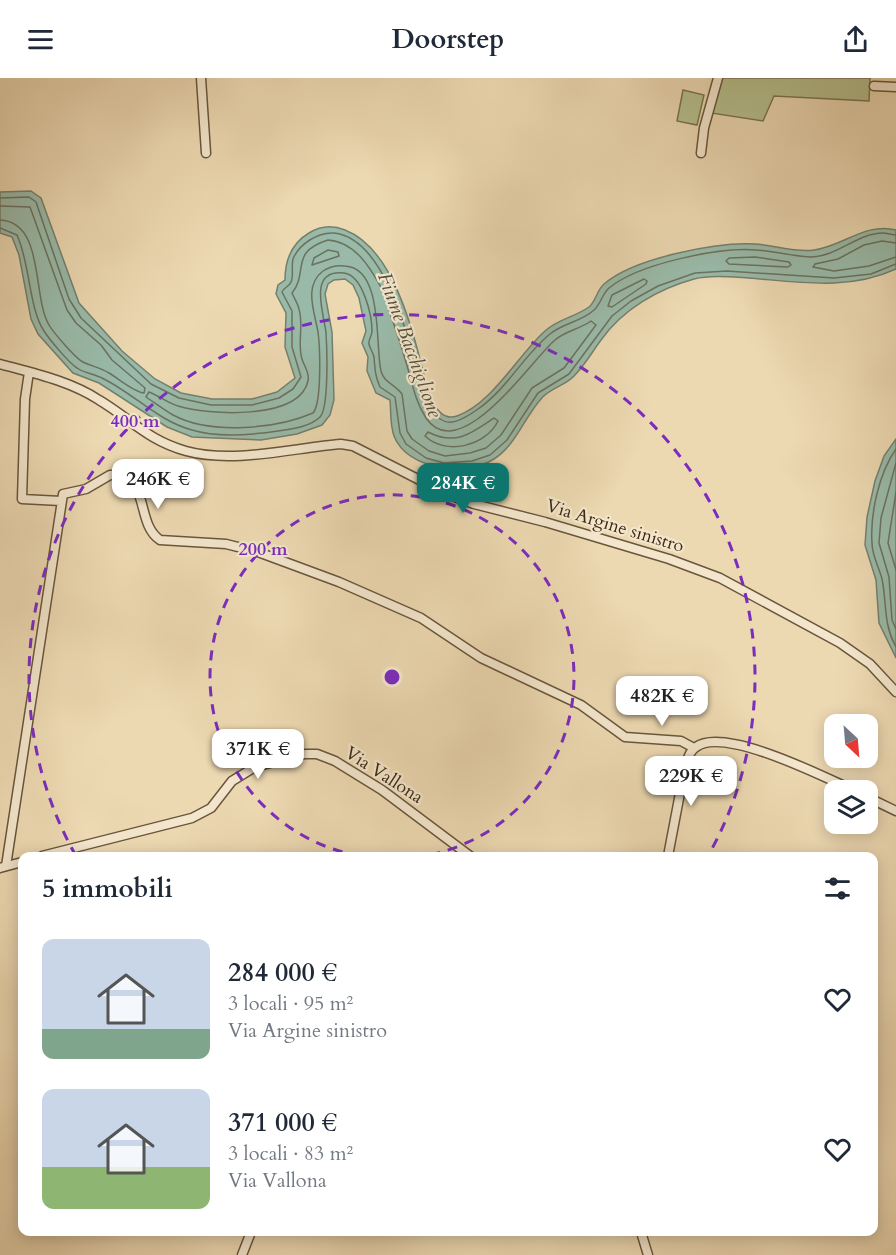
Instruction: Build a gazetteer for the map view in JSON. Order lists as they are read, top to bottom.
{
  "streets": {
    "street": ["Via Argine sinistro", "Via Vallona"]
  },
  "water": ["Fiume Bacchiglione"],
  "north": "bottom right",
  "page": {
    "header": "Doorstep",
    "price": [
      "246K €",
      "284K €",
      "482K €",
      "371K €",
      "229K €"
    ],
    "heading": "5 immobili",
    "list": [
      {
        "name": "284 000 €",
        "note": "3 locali · 95 m² · Via Argine sinistro"
      },
      {
        "name": "371 000 €",
        "note": "3 locali · 83 m² · Via Vallona"
      }
    ]
  },
  "rings": ["400 m", "200 m"]
}
